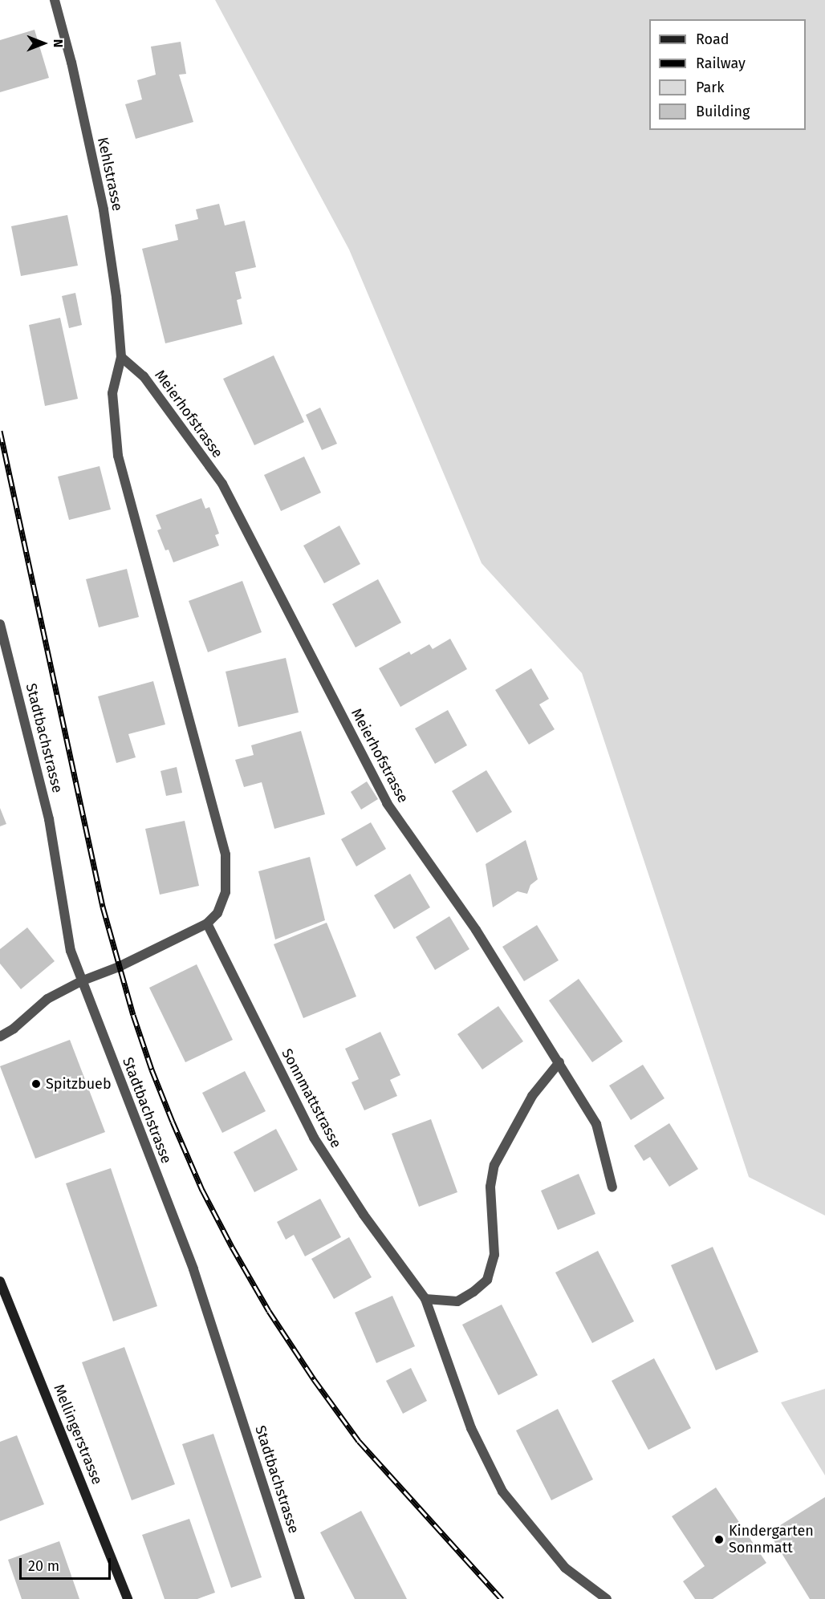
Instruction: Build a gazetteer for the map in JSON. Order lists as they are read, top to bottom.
{
  "streets": {
    "main road": ["Mellingerstrasse"],
    "street": [
      "Kehlstrasse",
      "Meierhofstrasse",
      "Stadtbachstrasse",
      "Sonnmattstrasse"
    ]
  },
  "crossings": [
    ["Kehlstrasse", "Meierhofstrasse"]
  ],
  "places": ["Spitzbueb", "Kindergarten Sonnmatt"],
  "legend": [
    "Road",
    "Railway",
    "Park",
    "Building"
  ],
  "scale_bar": "20 m",
  "north": "right"
}
